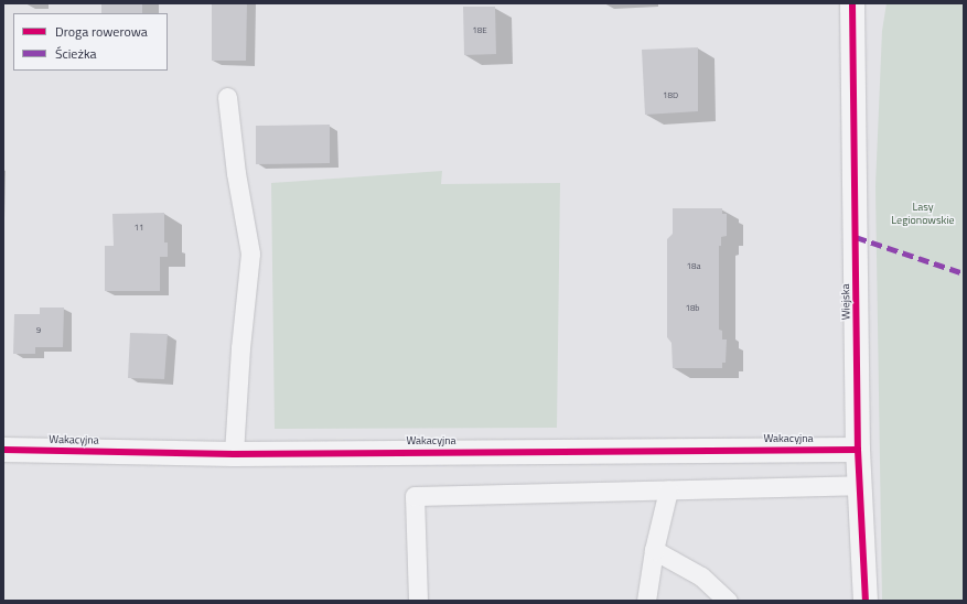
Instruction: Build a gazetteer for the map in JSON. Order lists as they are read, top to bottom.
{
  "streets": {
    "street": ["Wiejska", "Wakacyjna"]
  },
  "crossings": [
    ["Wiejska", "Wakacyjna"]
  ],
  "parks": ["Lasy Legionowskie"],
  "house_numbers": [
    "18E",
    "18D",
    "11",
    "18a",
    "18b",
    "9"
  ],
  "legend": ["Droga rowerowa", "Ścieżka"]
}
